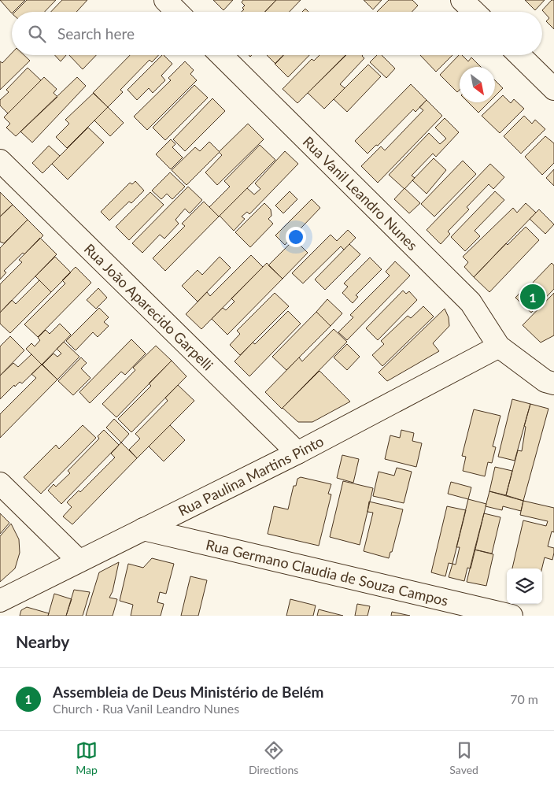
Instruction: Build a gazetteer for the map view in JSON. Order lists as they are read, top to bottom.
{
  "streets": {
    "street": [
      "Rua Vanil Leandro Nunes",
      "Rua João Aparecido Garpelli",
      "Rua Paulina Martins Pinto",
      "Rua Germano Claudia de Souza Campos"
    ]
  },
  "crossings": [
    ["Rua Vanil Leandro Nunes", "Rua Paulina Martins Pinto"],
    ["Rua João Aparecido Garpelli", "Rua Paulina Martins Pinto"],
    ["Rua Paulina Martins Pinto", "Rua Germano Claudia de Souza Campos"]
  ],
  "north": "bottom right",
  "page": {
    "search": "Search here",
    "pins": "1",
    "heading": "Nearby",
    "list": [
      {
        "mark": "1",
        "name": "Assembleia de Deus Ministério de Belém",
        "note": "Church · Rua Vanil Leandro Nunes",
        "value": "70 m"
      }
    ],
    "nav": ["Map", "Directions", "Saved"]
  }
}
